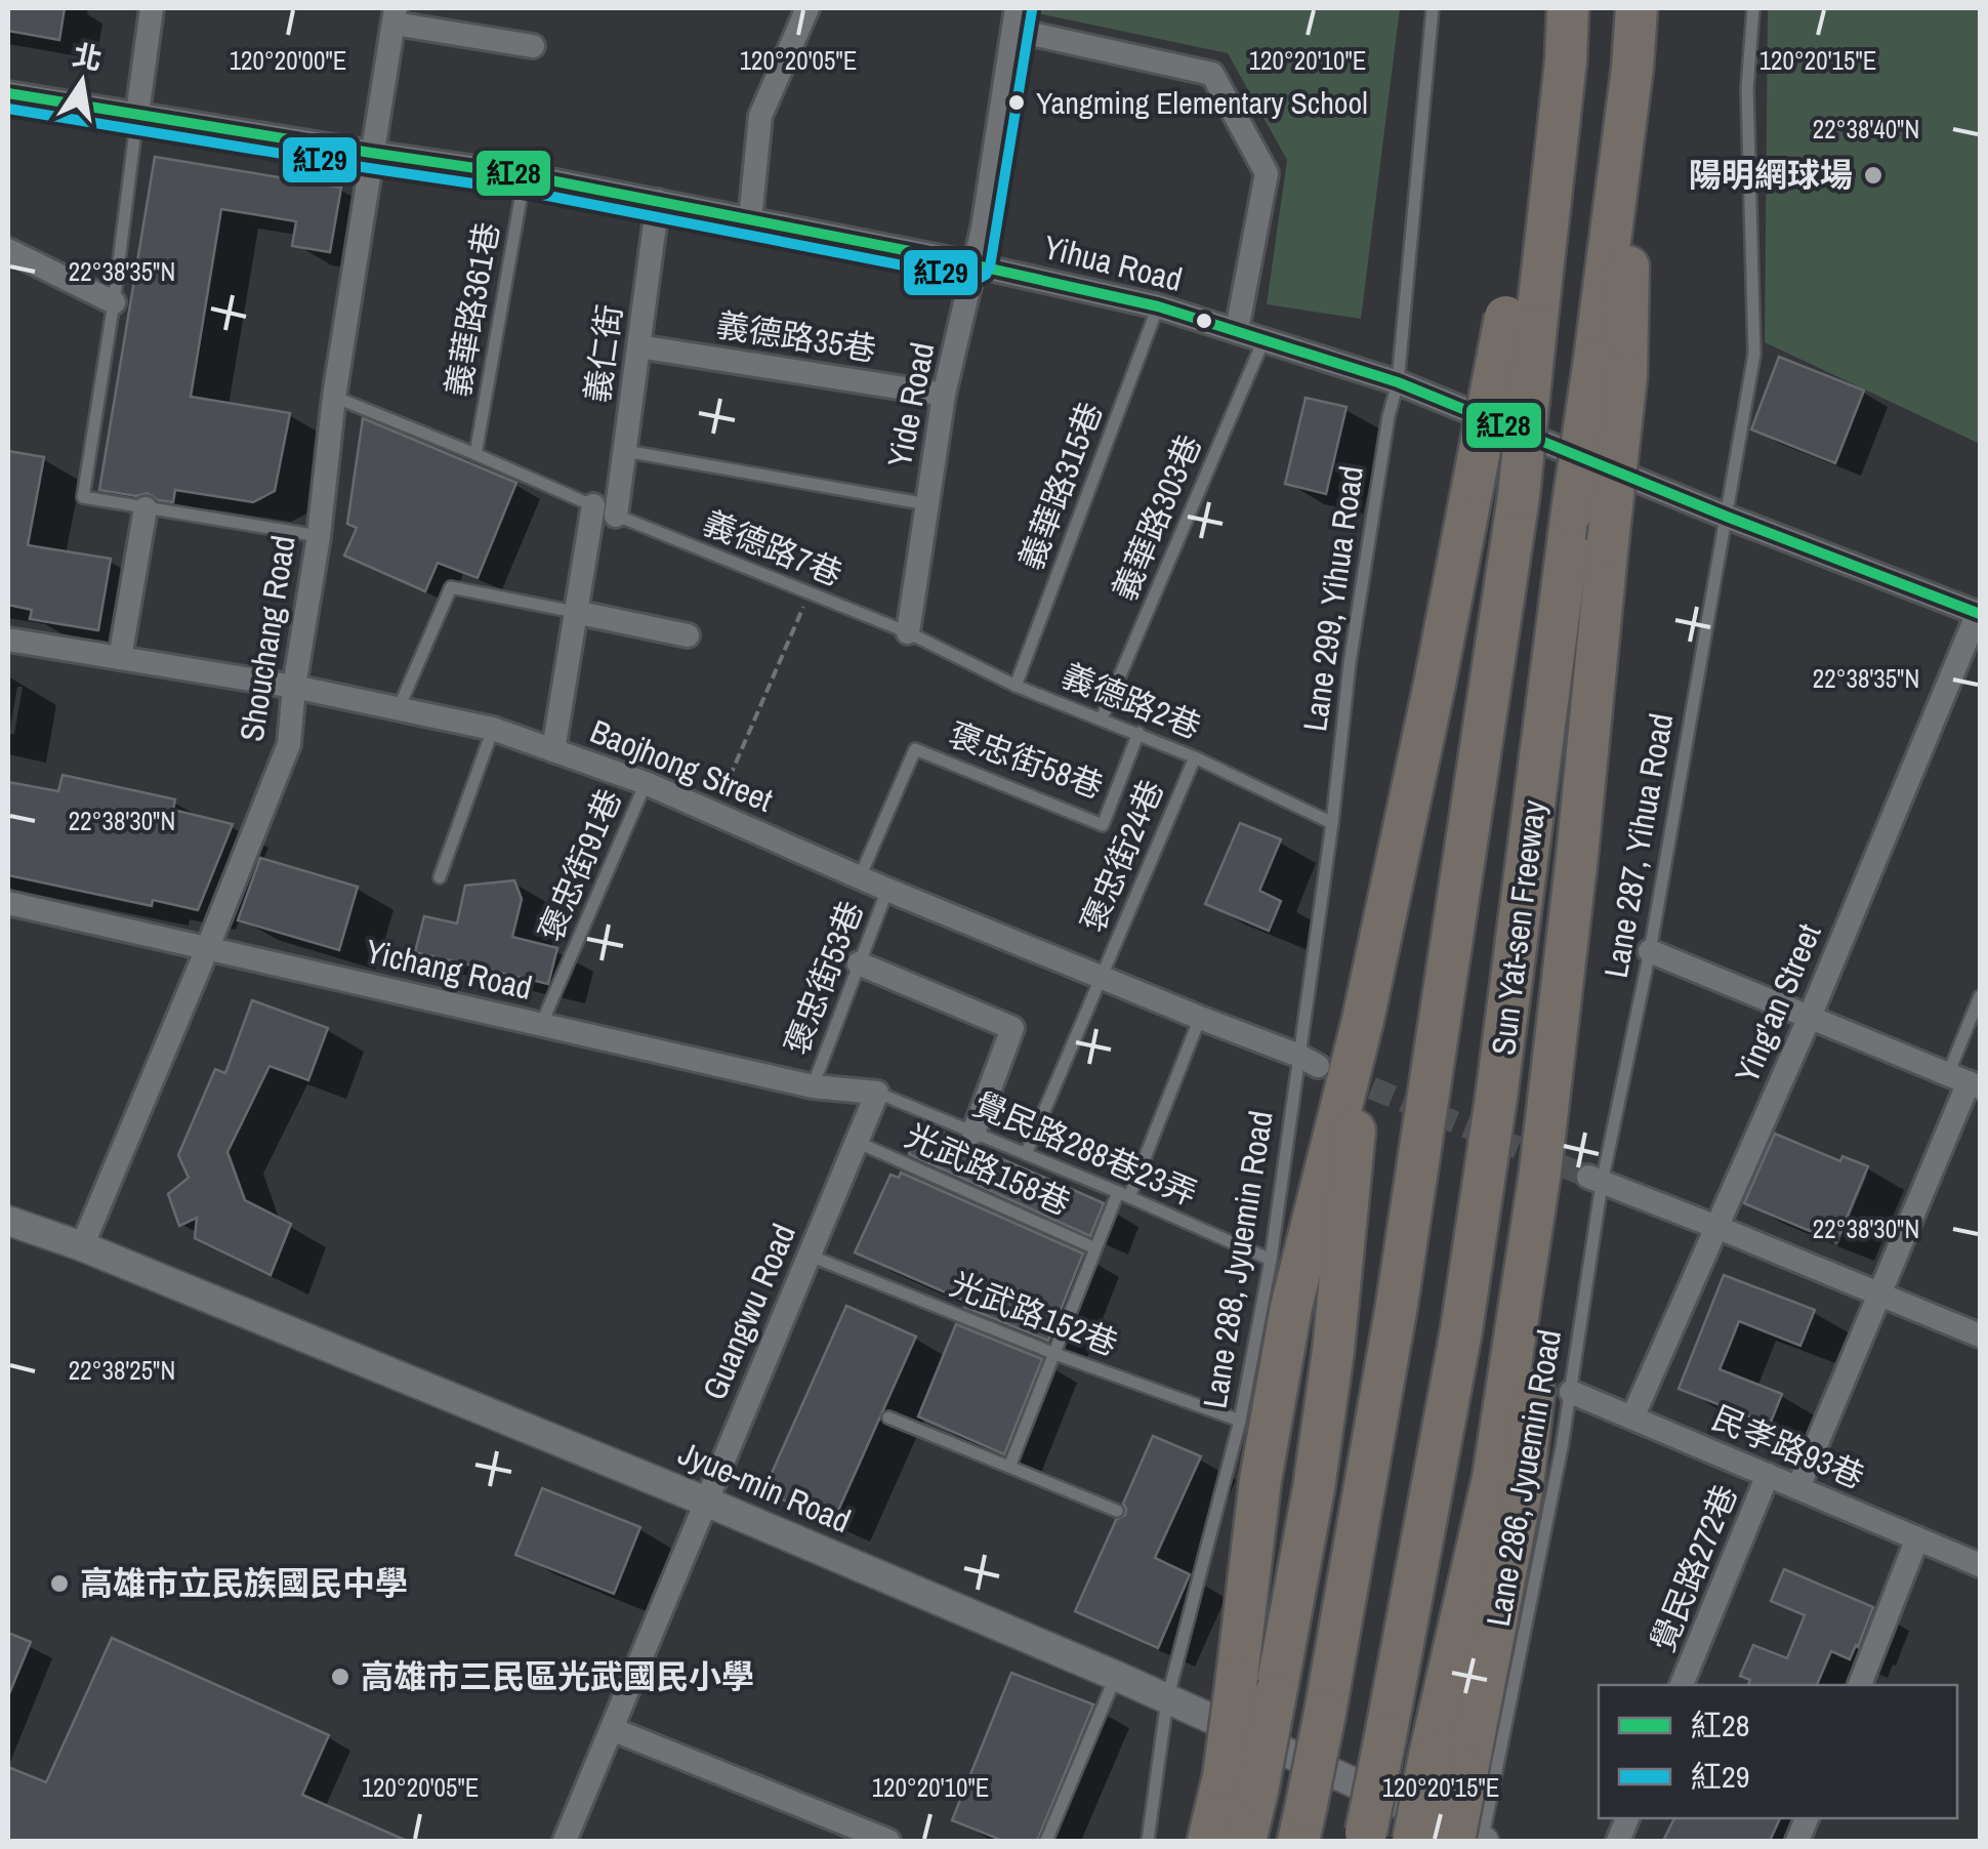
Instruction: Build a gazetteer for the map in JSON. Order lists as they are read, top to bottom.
{
  "streets": {
    "highway": ["Sun Yat-sen Freeway"],
    "street": [
      "Yihua Road",
      "義德路35巷",
      "義仁街",
      "Yide Road",
      "Shouchang Road",
      "Baojhong Street",
      "Yichang Road",
      "Ying'an Street",
      "Guangwu Road",
      "民孝路93巷",
      "Jyue-min Road",
      "覺民路272巷"
    ],
    "lane": [
      "義華路361巷",
      "義華路315巷",
      "義華路303巷",
      "義德路7巷",
      "Lane 299, Yihua Road",
      "義德路2巷",
      "褒忠街58巷",
      "Lane 287, Yihua Road",
      "褒忠街24巷",
      "褒忠街91巷",
      "褒忠街53巷",
      "覺民路288巷23弄",
      "光武路158巷",
      "Lane 288, Jyuemin Road",
      "光武路152巷",
      "Lane 286, Jyuemin Road"
    ]
  },
  "crossings": [
    ["Yihua Road", "義華路361巷"],
    ["Yihua Road", "義仁街"],
    ["Yihua Road", "Yide Road"],
    ["Yihua Road", "義華路315巷"],
    ["Yihua Road", "義華路303巷"],
    ["Yihua Road", "Lane 299, Yihua Road"],
    ["Yihua Road", "Shouchang Road"],
    ["Yihua Road", "Lane 287, Yihua Road"],
    ["Yihua Road", "Ying'an Street"],
    ["義華路361巷", "義仁街"],
    ["義華路361巷", "義德路7巷"],
    ["義華路361巷", "Shouchang Road"],
    ["義德路35巷", "義仁街"],
    ["義德路35巷", "Yide Road"],
    ["義仁街", "義德路7巷"],
    ["Yide Road", "義德路7巷"],
    ["Yide Road", "義德路2巷"],
    ["義華路315巷", "義德路2巷"],
    ["義華路303巷", "義德路2巷"],
    ["義德路7巷", "義德路2巷"],
    ["Lane 299, Yihua Road", "義德路2巷"],
    ["Lane 299, Yihua Road", "Lane 288, Jyuemin Road"],
    ["Shouchang Road", "Baojhong Street"],
    ["Shouchang Road", "Yichang Road"],
    ["Shouchang Road", "Jyue-min Road"],
    ["義德路2巷", "褒忠街58巷"],
    ["義德路2巷", "褒忠街24巷"],
    ["義德路2巷", "Lane 288, Jyuemin Road"],
    ["褒忠街58巷", "Baojhong Street"],
    ["Baojhong Street", "褒忠街24巷"],
    ["Baojhong Street", "褒忠街91巷"],
    ["Baojhong Street", "褒忠街53巷"],
    ["Baojhong Street", "Lane 288, Jyuemin Road"],
    ["Lane 287, Yihua Road", "Lane 286, Jyuemin Road"],
    ["褒忠街24巷", "覺民路288巷23弄"],
    ["褒忠街91巷", "Yichang Road"],
    ["Yichang Road", "褒忠街53巷"],
    ["Yichang Road", "覺民路288巷23弄"],
    ["Yichang Road", "Guangwu Road"],
    ["Ying'an Street", "民孝路93巷"],
    ["覺民路288巷23弄", "Lane 288, Jyuemin Road"],
    ["覺民路288巷23弄", "Guangwu Road"],
    ["光武路158巷", "Guangwu Road"],
    ["Lane 288, Jyuemin Road", "光武路152巷"],
    ["Lane 288, Jyuemin Road", "Jyue-min Road"],
    ["Guangwu Road", "光武路152巷"],
    ["Guangwu Road", "Jyue-min Road"],
    ["民孝路93巷", "Lane 286, Jyuemin Road"],
    ["民孝路93巷", "覺民路272巷"],
    ["Lane 286, Jyuemin Road", "Jyue-min Road"]
  ],
  "places": [
    "Yangming Elementary School",
    "陽明網球場",
    "高雄市立民族國民中學",
    "高雄市三民區光武國民小學"
  ],
  "lines": ["transit line 紅29", "transit line 紅28"],
  "legend": ["紅28", "紅29"],
  "north": "top",
  "coordinates": [
    "120°20'00\"E",
    "120°20'05\"E",
    "120°20'10\"E",
    "120°20'15\"E",
    "22°38'40\"N",
    "22°38'35\"N",
    "22°38'30\"N",
    "22°38'25\"N"
  ]
}
